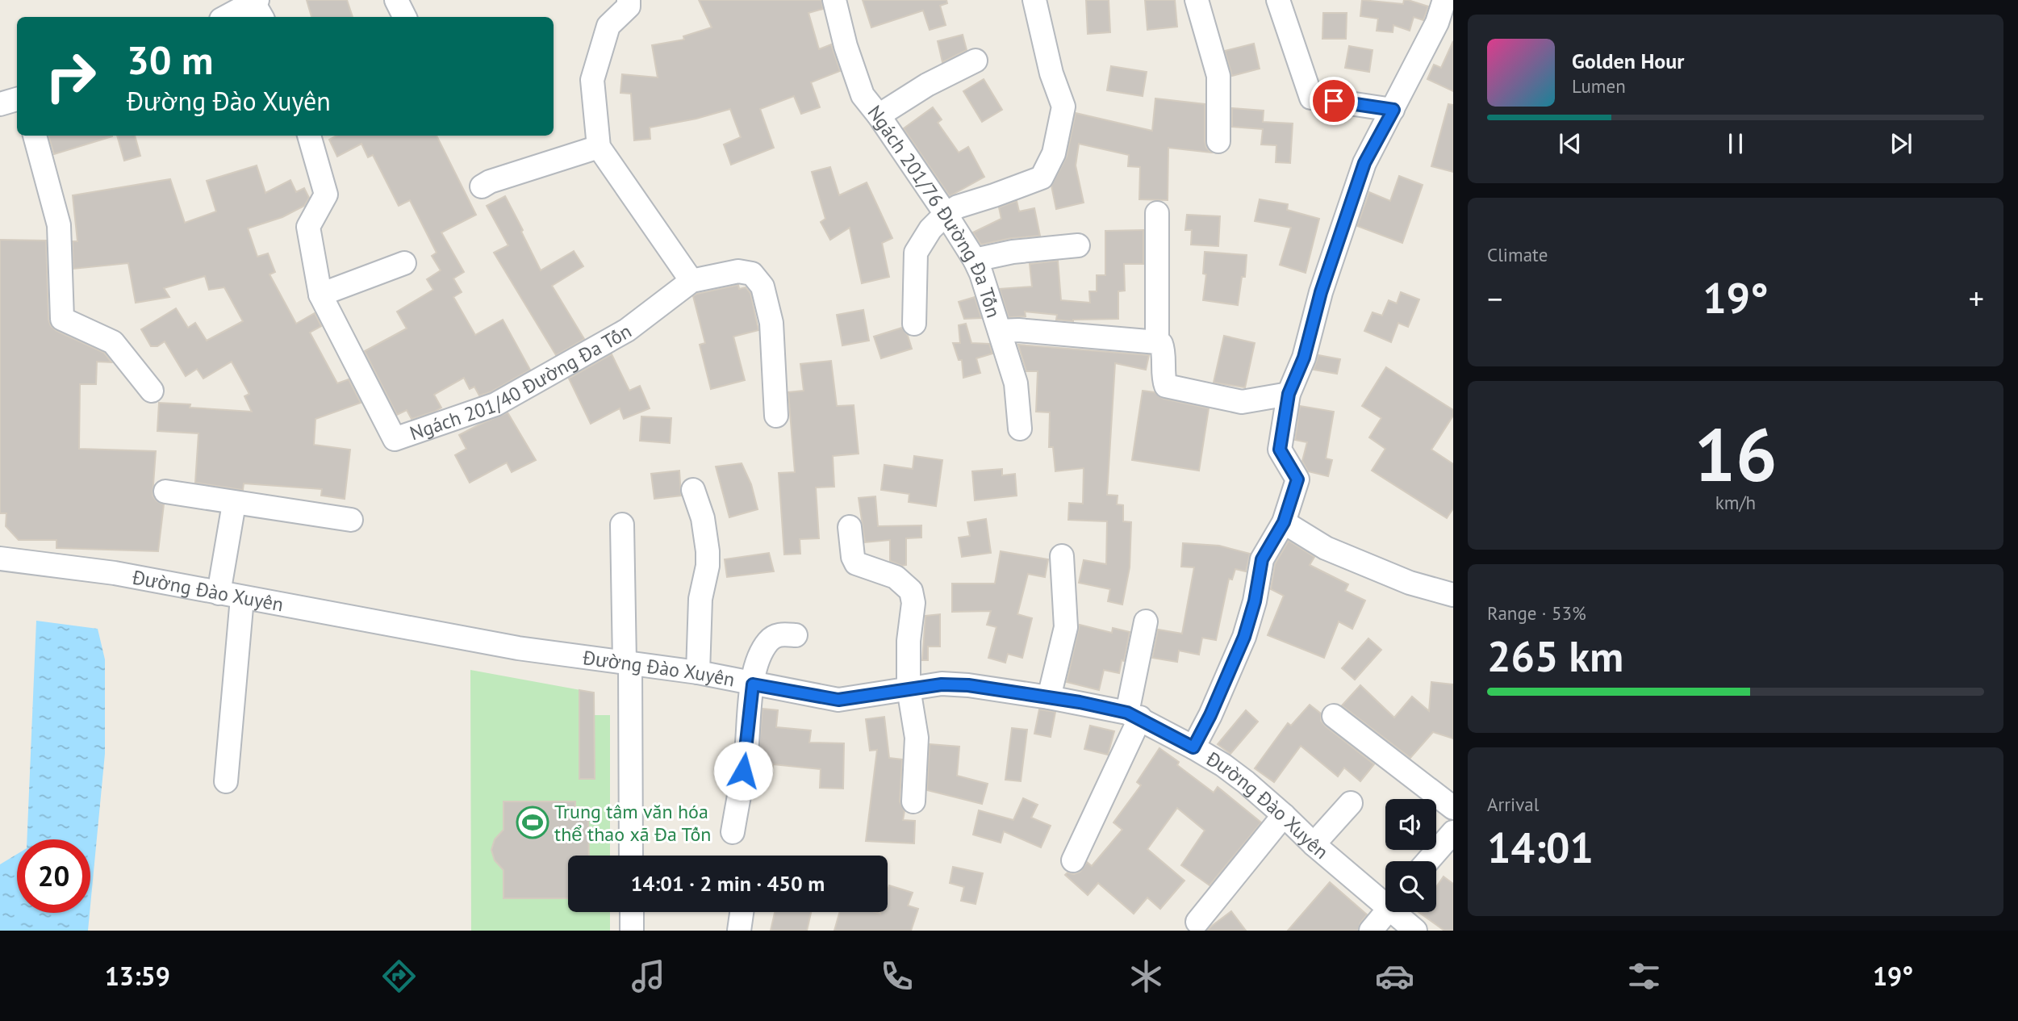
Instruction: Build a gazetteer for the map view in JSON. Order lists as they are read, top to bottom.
{
  "streets": {
    "street": ["Ngách 201/76 Đường Đa Tốn", "Ngách 201/40 Đường Đa Tốn", "Đường Đào Xuyên"]
  },
  "places": {
    "sports": ["Trung tâm văn hóa thể thao xã Đa Tốn"]
  },
  "page": {
    "turn": ["30 m", "Đường Đào Xuyên"],
    "song": ["Golden Hour", "Lumen"],
    "tile": [
      "Climate",
      ["16", "km/h"],
      ["Range · 53%", "265 km"],
      ["Arrival", "14:01"]
    ],
    "heat": ["−", "19°", "+"],
    "limit": "20",
    "trip": "14:01 · 2 min · 450 m",
    "tabs": ["13:59", "19°"]
  }
}
